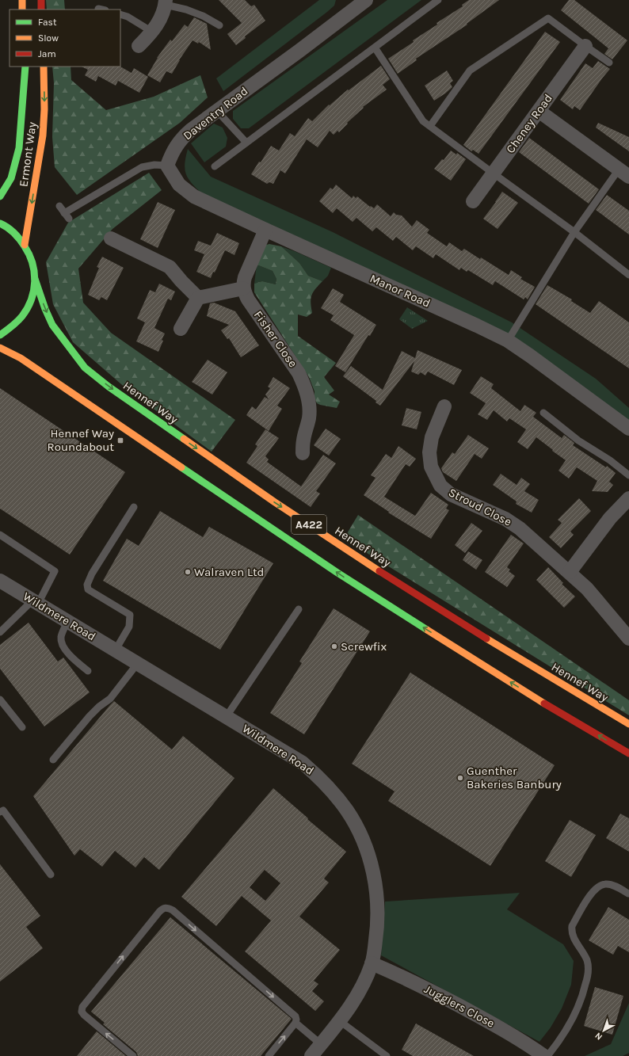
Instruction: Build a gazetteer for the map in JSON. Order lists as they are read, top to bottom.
{
  "streets": {
    "main road": ["Ermont Way", "Hennef Way", "A422"],
    "street": [
      "Daventry Road",
      "Cheney Road",
      "Manor Road",
      "Fisher Close",
      "Stroud Close",
      "Wildmere Road",
      "Jugglers Close"
    ]
  },
  "crossings": [
    ["Daventry Road", "Manor Road"],
    ["Wildmere Road", "Jugglers Close"]
  ],
  "places": {
    "transit": ["Hennef Way Roundabout"],
    "other": ["Walraven Ltd", "Screwfix", "Guenther Bakeries Banbury"]
  },
  "legend": ["Fast", "Slow", "Jam"],
  "north": "bottom left"
}
